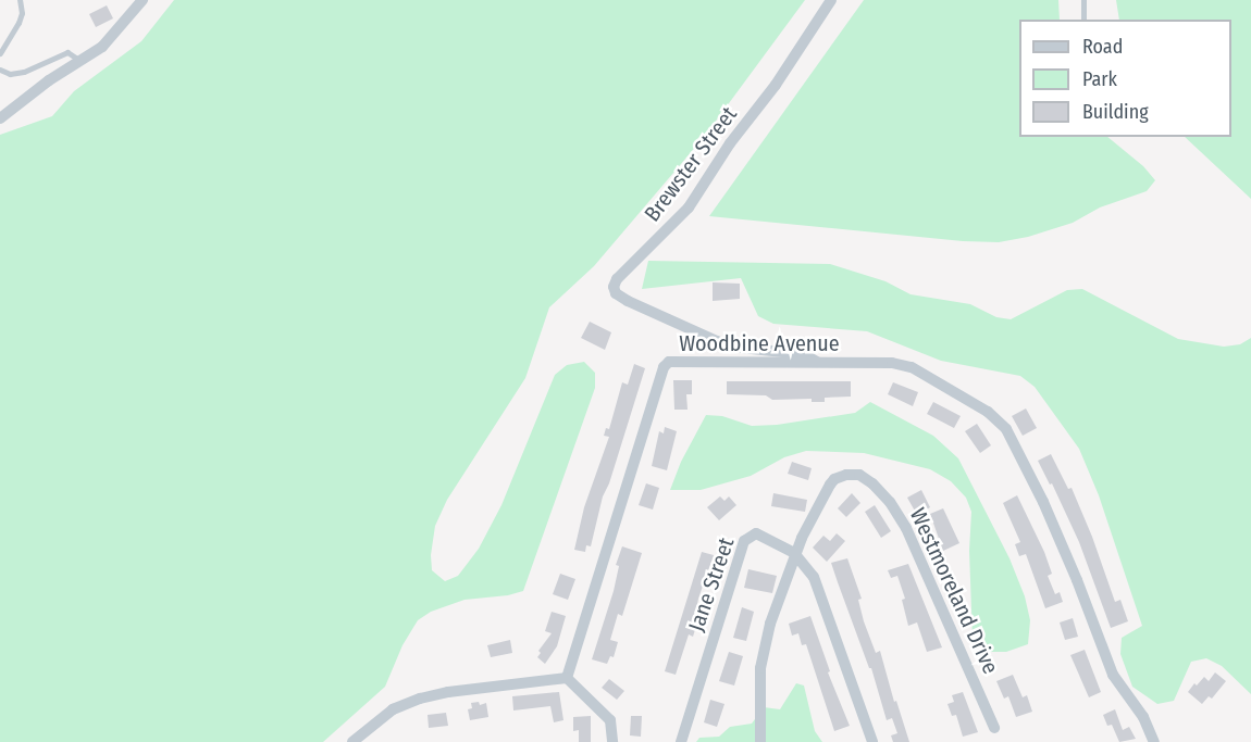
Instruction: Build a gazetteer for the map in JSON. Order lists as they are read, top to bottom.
{
  "streets": {
    "street": [
      "Brewster Street",
      "Woodbine Avenue",
      "Jane Street",
      "Westmoreland Drive"
    ]
  },
  "crossings": [
    ["Brewster Street", "Woodbine Avenue"],
    ["Jane Street", "Westmoreland Drive"]
  ],
  "legend": ["Road", "Park", "Building"]
}
